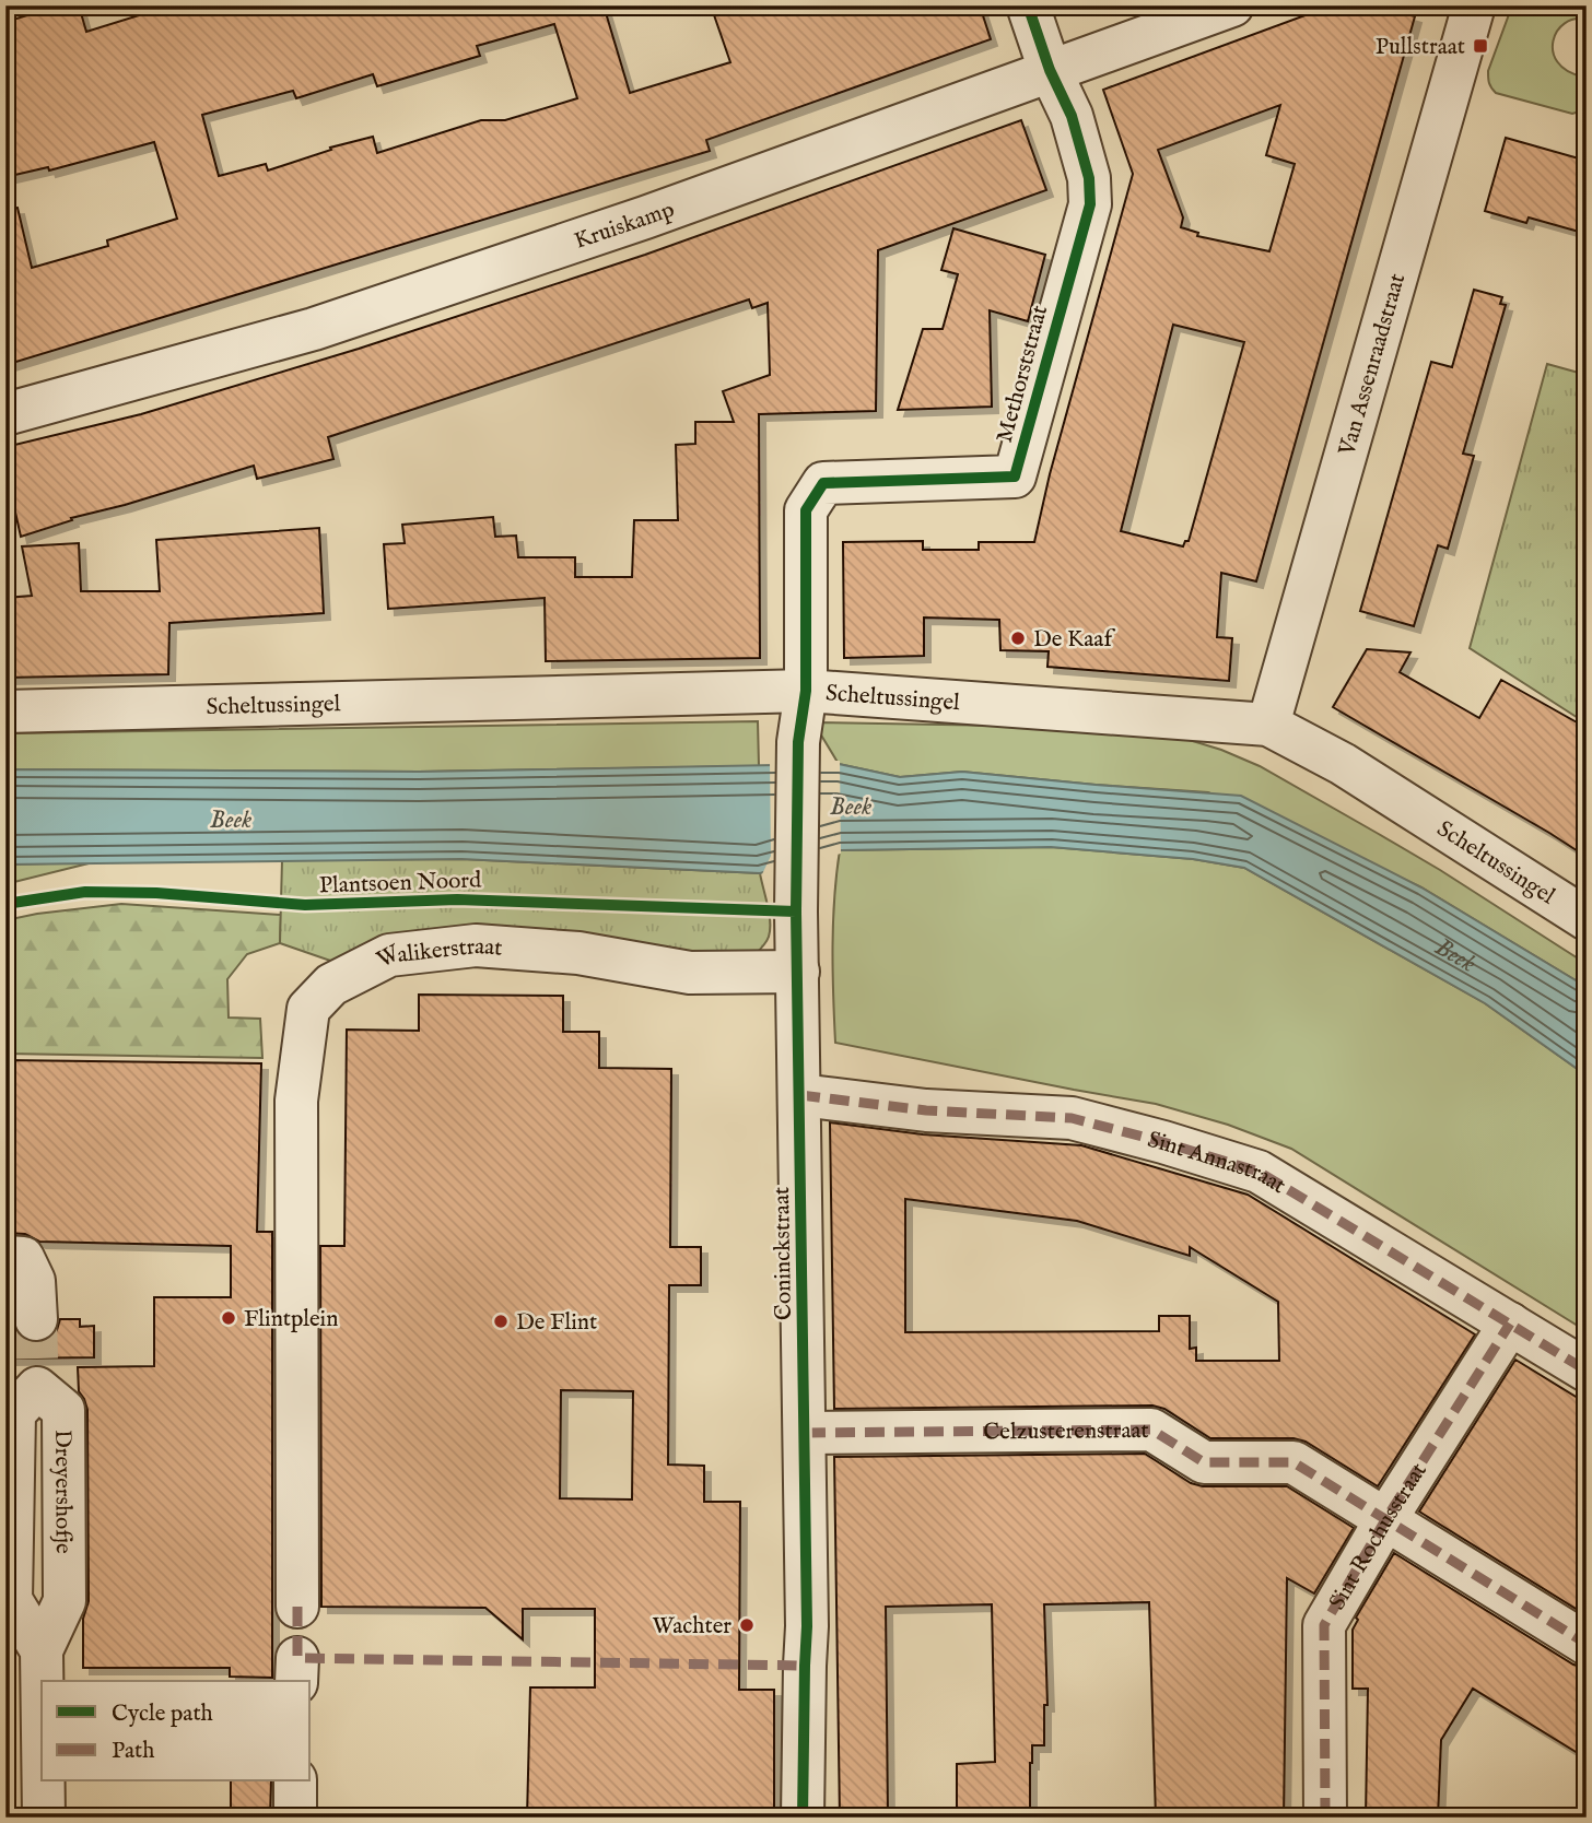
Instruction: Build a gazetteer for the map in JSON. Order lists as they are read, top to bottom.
{
  "streets": {
    "street": [
      "Kruiskamp",
      "Van Assenraadstraat",
      "Methorststraat",
      "Scheltussingel",
      "Walikerstraat",
      "Sint Annastraat",
      "Coninckstraat",
      "Celzusterenstraat",
      "Dreyershofje",
      "Sint Rochusstraat"
    ],
    "cycle path": ["Plantsoen Noord"]
  },
  "crossings": [
    ["Kruiskamp", "Methorststraat"],
    ["Van Assenraadstraat", "Scheltussingel"],
    ["Methorststraat", "Scheltussingel"],
    ["Methorststraat", "Coninckstraat"],
    ["Scheltussingel", "Coninckstraat"],
    ["Walikerstraat", "Coninckstraat"],
    ["Sint Annastraat", "Coninckstraat"],
    ["Sint Annastraat", "Sint Rochusstraat"],
    ["Coninckstraat", "Celzusterenstraat"],
    ["Celzusterenstraat", "Sint Rochusstraat"]
  ],
  "water": ["Beek"],
  "places": {
    "transit": ["Pullstraat"],
    "other": [
      "De Kaaf",
      "Flintplein",
      "De Flint",
      "Wachter"
    ]
  },
  "legend": ["Cycle path", "Path"]
}
